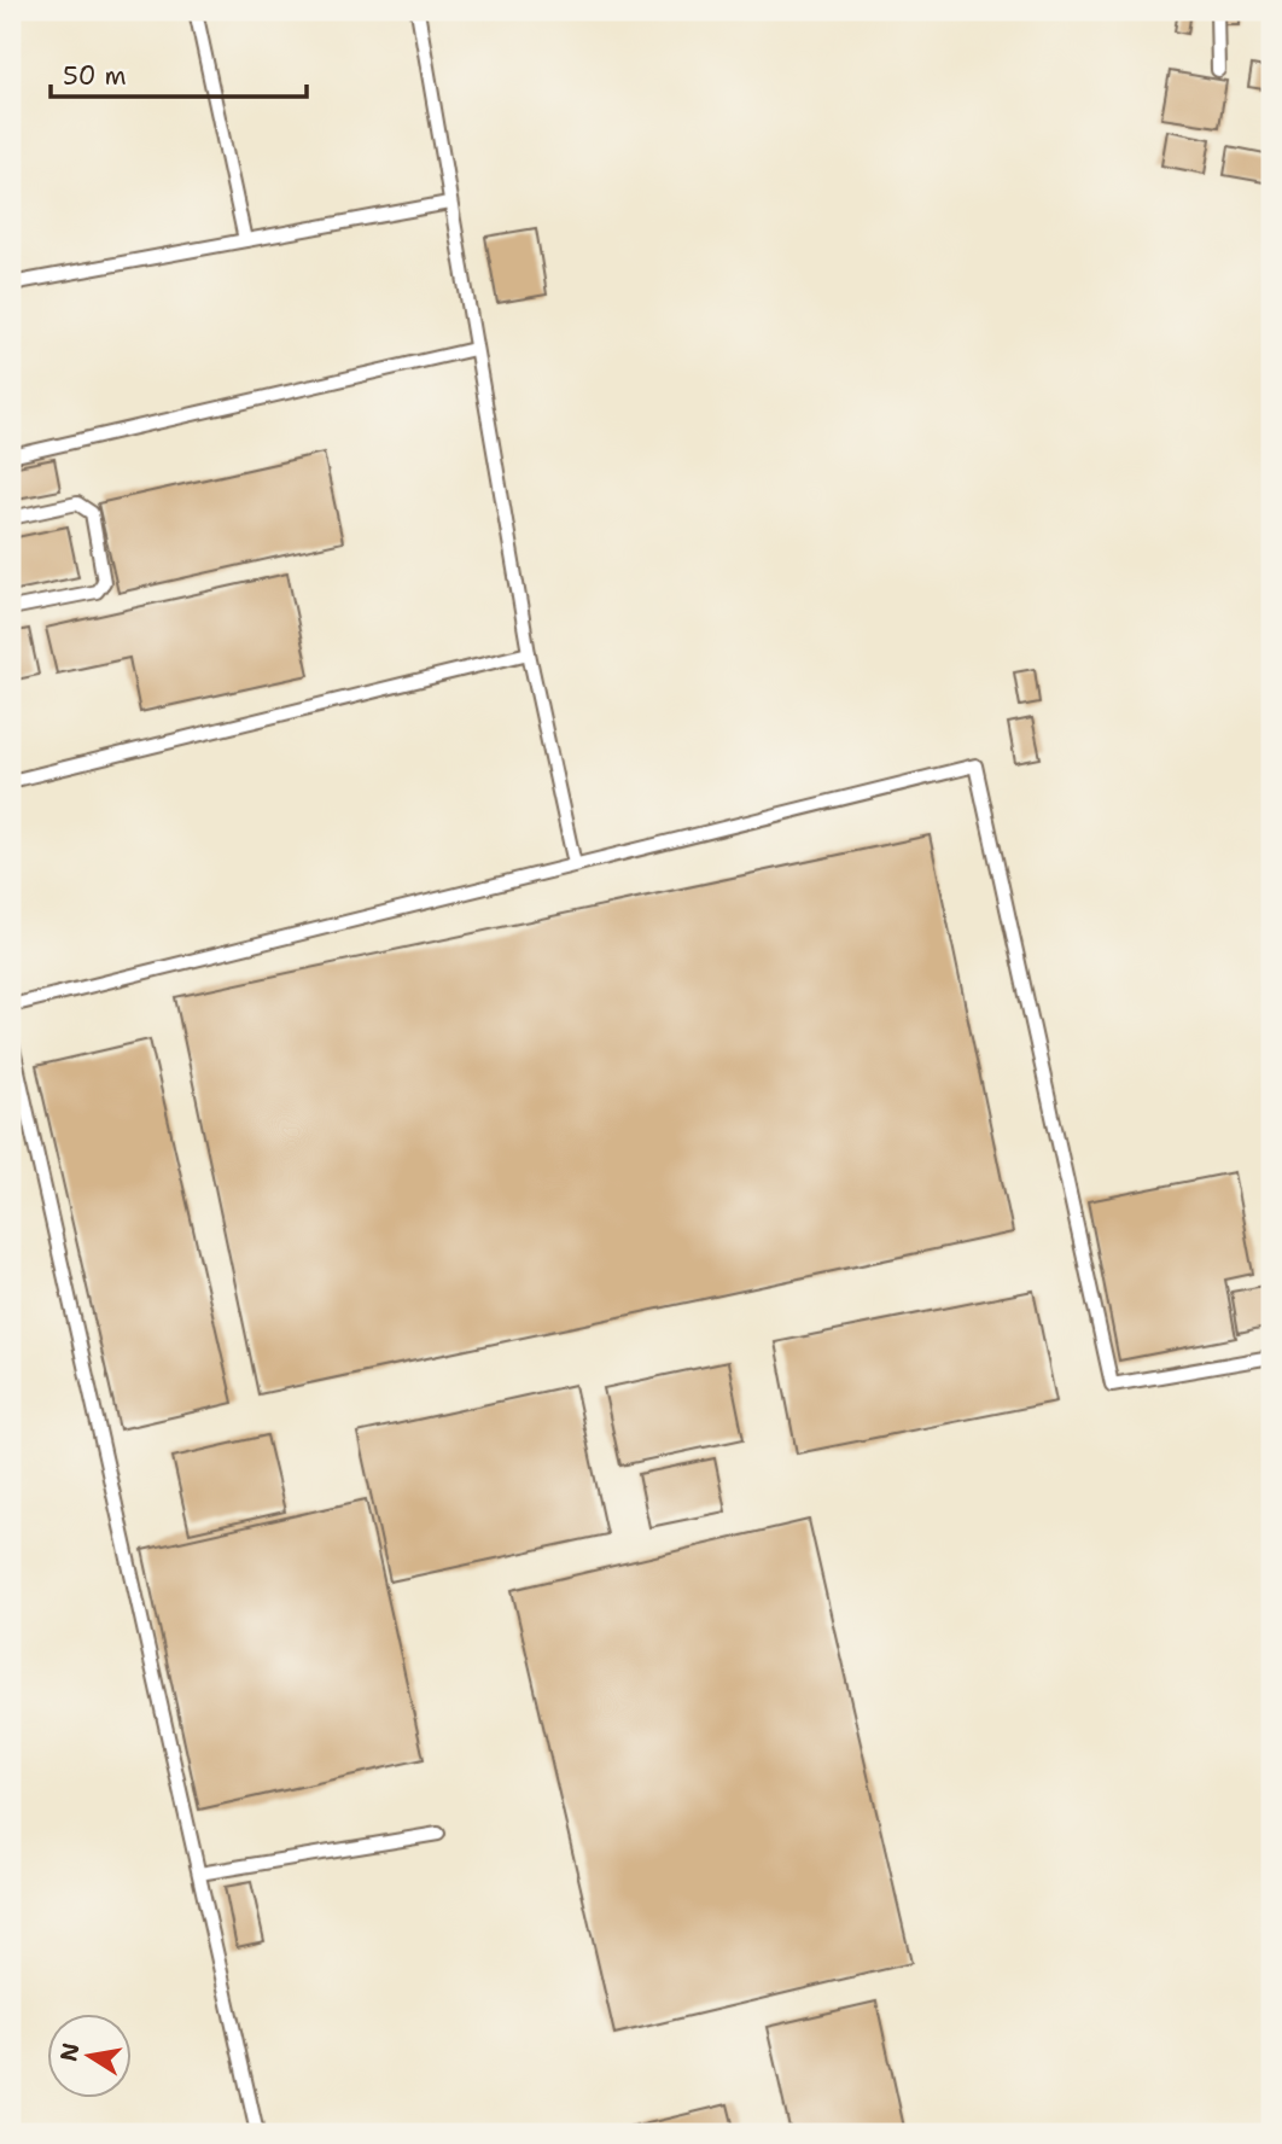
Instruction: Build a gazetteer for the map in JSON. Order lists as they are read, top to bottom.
{
  "scale_bar": "50 m",
  "north": "left"
}
